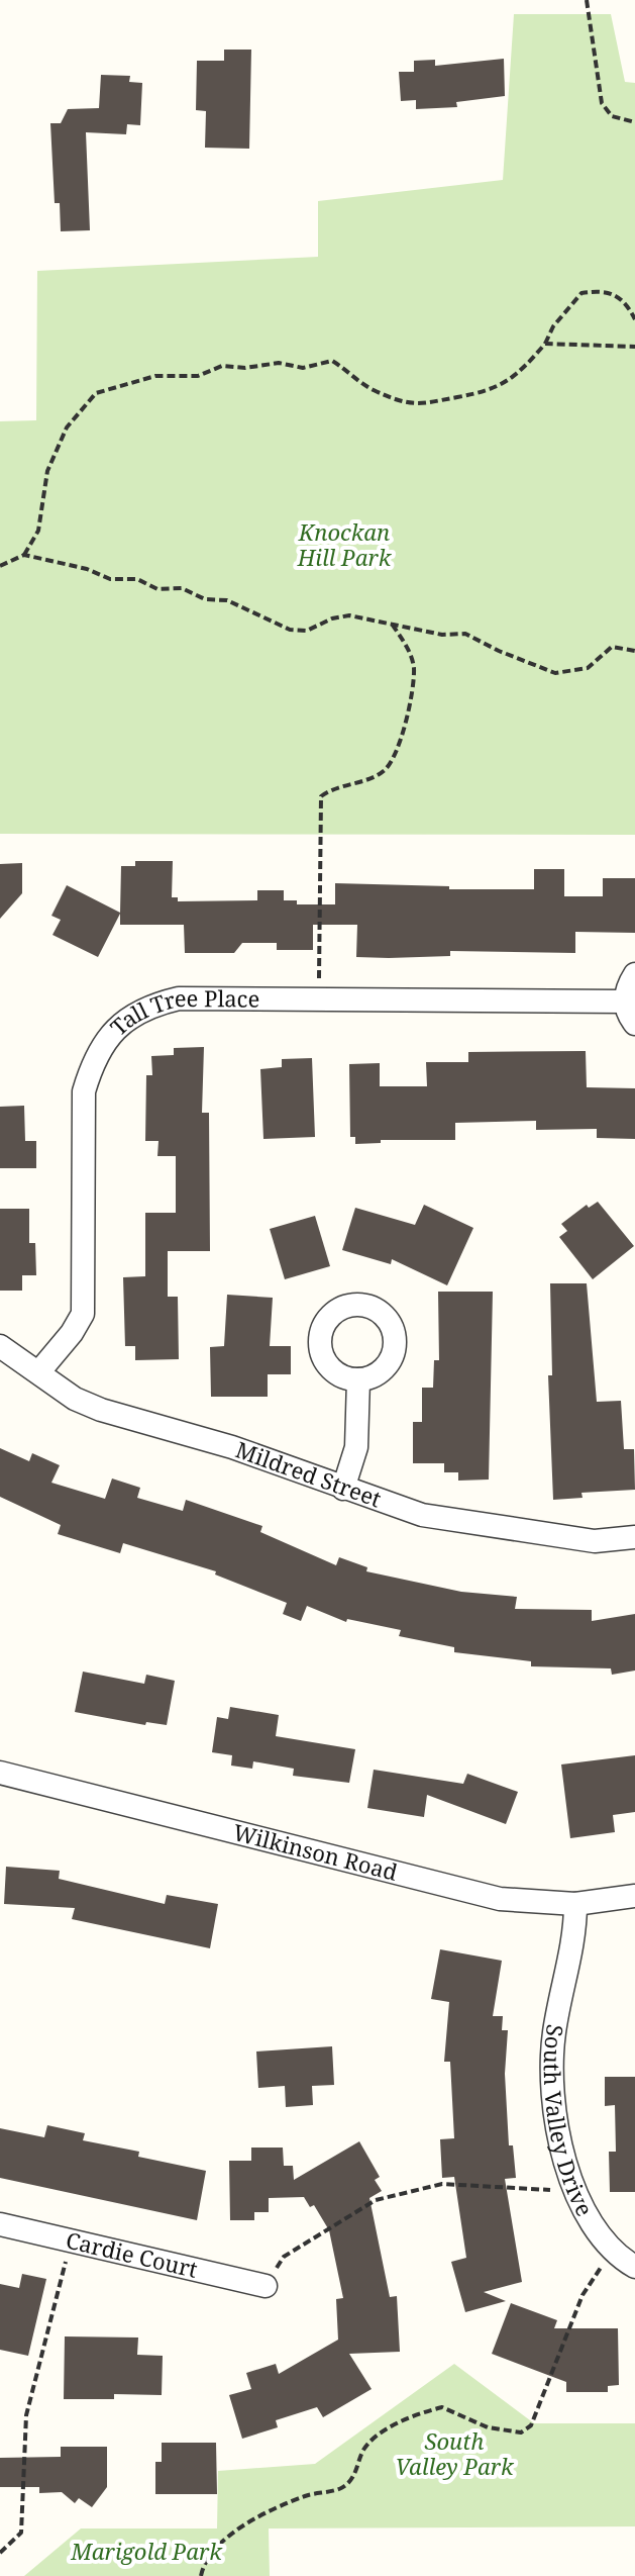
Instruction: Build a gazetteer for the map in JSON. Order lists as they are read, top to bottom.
{
  "streets": {
    "street": [
      "Tall Tree Place",
      "Mildred Street",
      "Wilkinson Road",
      "South Valley Drive",
      "Cardie Court"
    ]
  },
  "crossings": [
    ["Tall Tree Place", "Mildred Street"],
    ["Wilkinson Road", "South Valley Drive"]
  ],
  "parks": ["Knockan Hill Park", "South Valley Park", "Marigold Park"]
}
